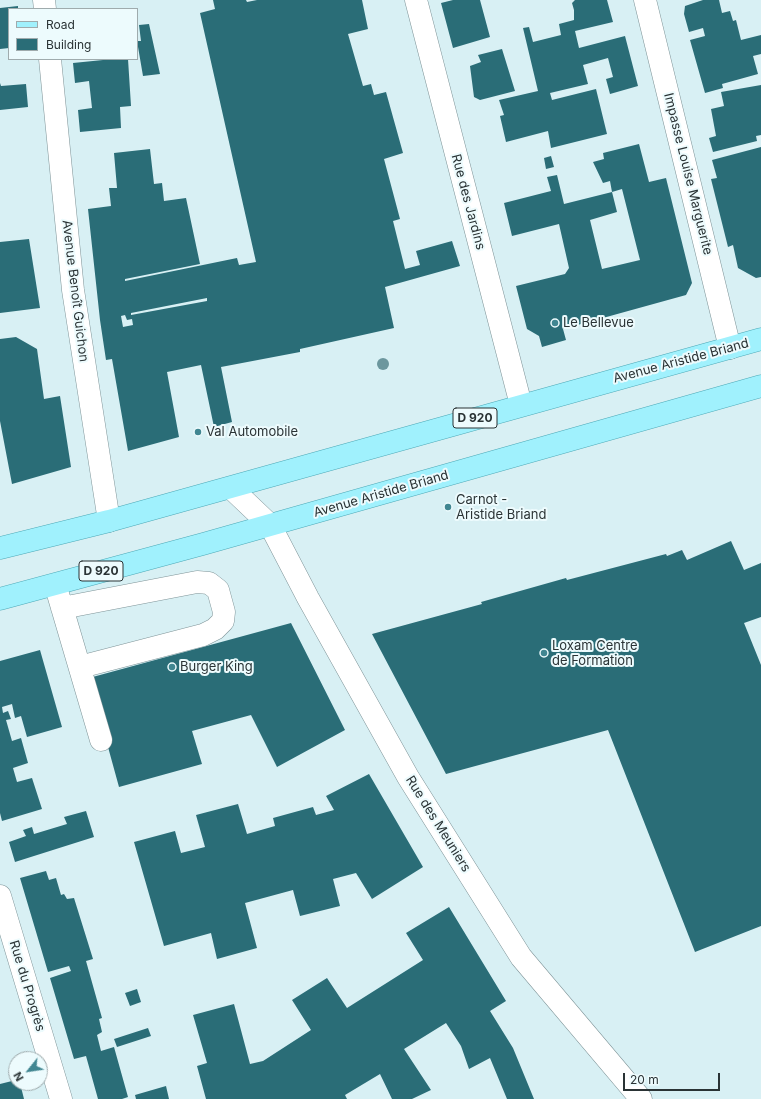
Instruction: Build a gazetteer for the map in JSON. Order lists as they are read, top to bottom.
{
  "streets": {
    "main road": ["Avenue Aristide Briand", "D 920"],
    "street": [
      "Impasse Louise Marguerite",
      "Rue des Jardins",
      "Avenue Benoît Guichon",
      "Rue des Meuniers",
      "Rue du Progrès"
    ]
  },
  "crossings": [
    ["Impasse Louise Marguerite", "Avenue Aristide Briand"],
    ["Rue des Jardins", "Avenue Aristide Briand"],
    ["Avenue Benoît Guichon", "Avenue Aristide Briand"],
    ["Avenue Aristide Briand", "Rue des Meuniers"]
  ],
  "places": [
    "Le Bellevue",
    "Val Automobile",
    "Carnot - Aristide Briand",
    "Loxam Centre de Formation",
    "Burger King"
  ],
  "legend": ["Road", "Building"],
  "scale_bar": "20 m",
  "north": "bottom left"
}
